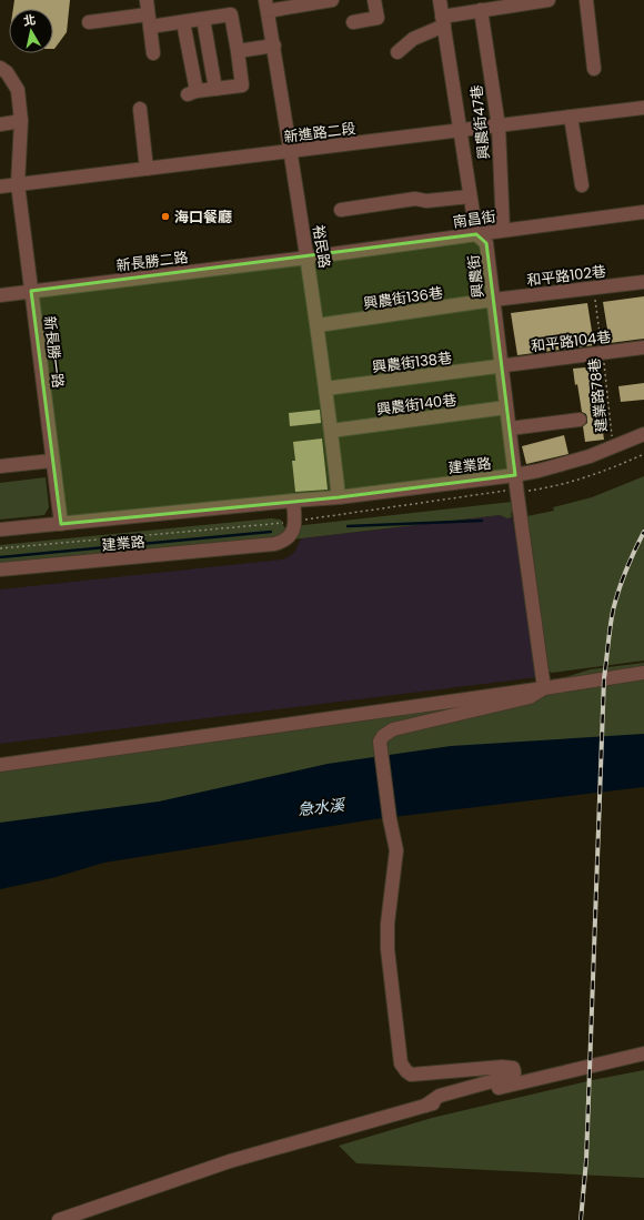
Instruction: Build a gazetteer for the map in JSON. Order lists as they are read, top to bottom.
{
  "streets": {
    "street": [
      "興農街47巷",
      "新進路二段",
      "南昌街",
      "裕民路",
      "新長勝二路",
      "和平路102巷",
      "興農街",
      "興農街136巷",
      "和平路104巷",
      "新長勝一路",
      "興農街138巷",
      "興農街140巷",
      "建業路"
    ],
    "path": ["建業路78巷"]
  },
  "crossings": [
    ["興農街47巷", "新進路二段"],
    ["興農街47巷", "南昌街"],
    ["新進路二段", "裕民路"],
    ["新進路二段", "興農街"],
    ["新進路二段", "新長勝一路"],
    ["南昌街", "裕民路"],
    ["南昌街", "新長勝二路"],
    ["南昌街", "興農街"],
    ["裕民路", "新長勝二路"],
    ["裕民路", "興農街136巷"],
    ["裕民路", "興農街138巷"],
    ["裕民路", "興農街140巷"],
    ["裕民路", "建業路"],
    ["新長勝二路", "新長勝一路"],
    ["和平路102巷", "興農街"],
    ["和平路102巷", "興農街136巷"],
    ["和平路102巷", "建業路78巷"],
    ["興農街", "興農街136巷"],
    ["興農街", "和平路104巷"],
    ["興農街", "興農街138巷"],
    ["興農街", "興農街140巷"],
    ["興農街", "建業路"],
    ["和平路104巷", "興農街138巷"],
    ["和平路104巷", "建業路78巷"],
    ["新長勝一路", "建業路"],
    ["建業路78巷", "建業路"]
  ],
  "water": ["急水溪"],
  "places": ["海口餐廳"],
  "north": "top"
}
